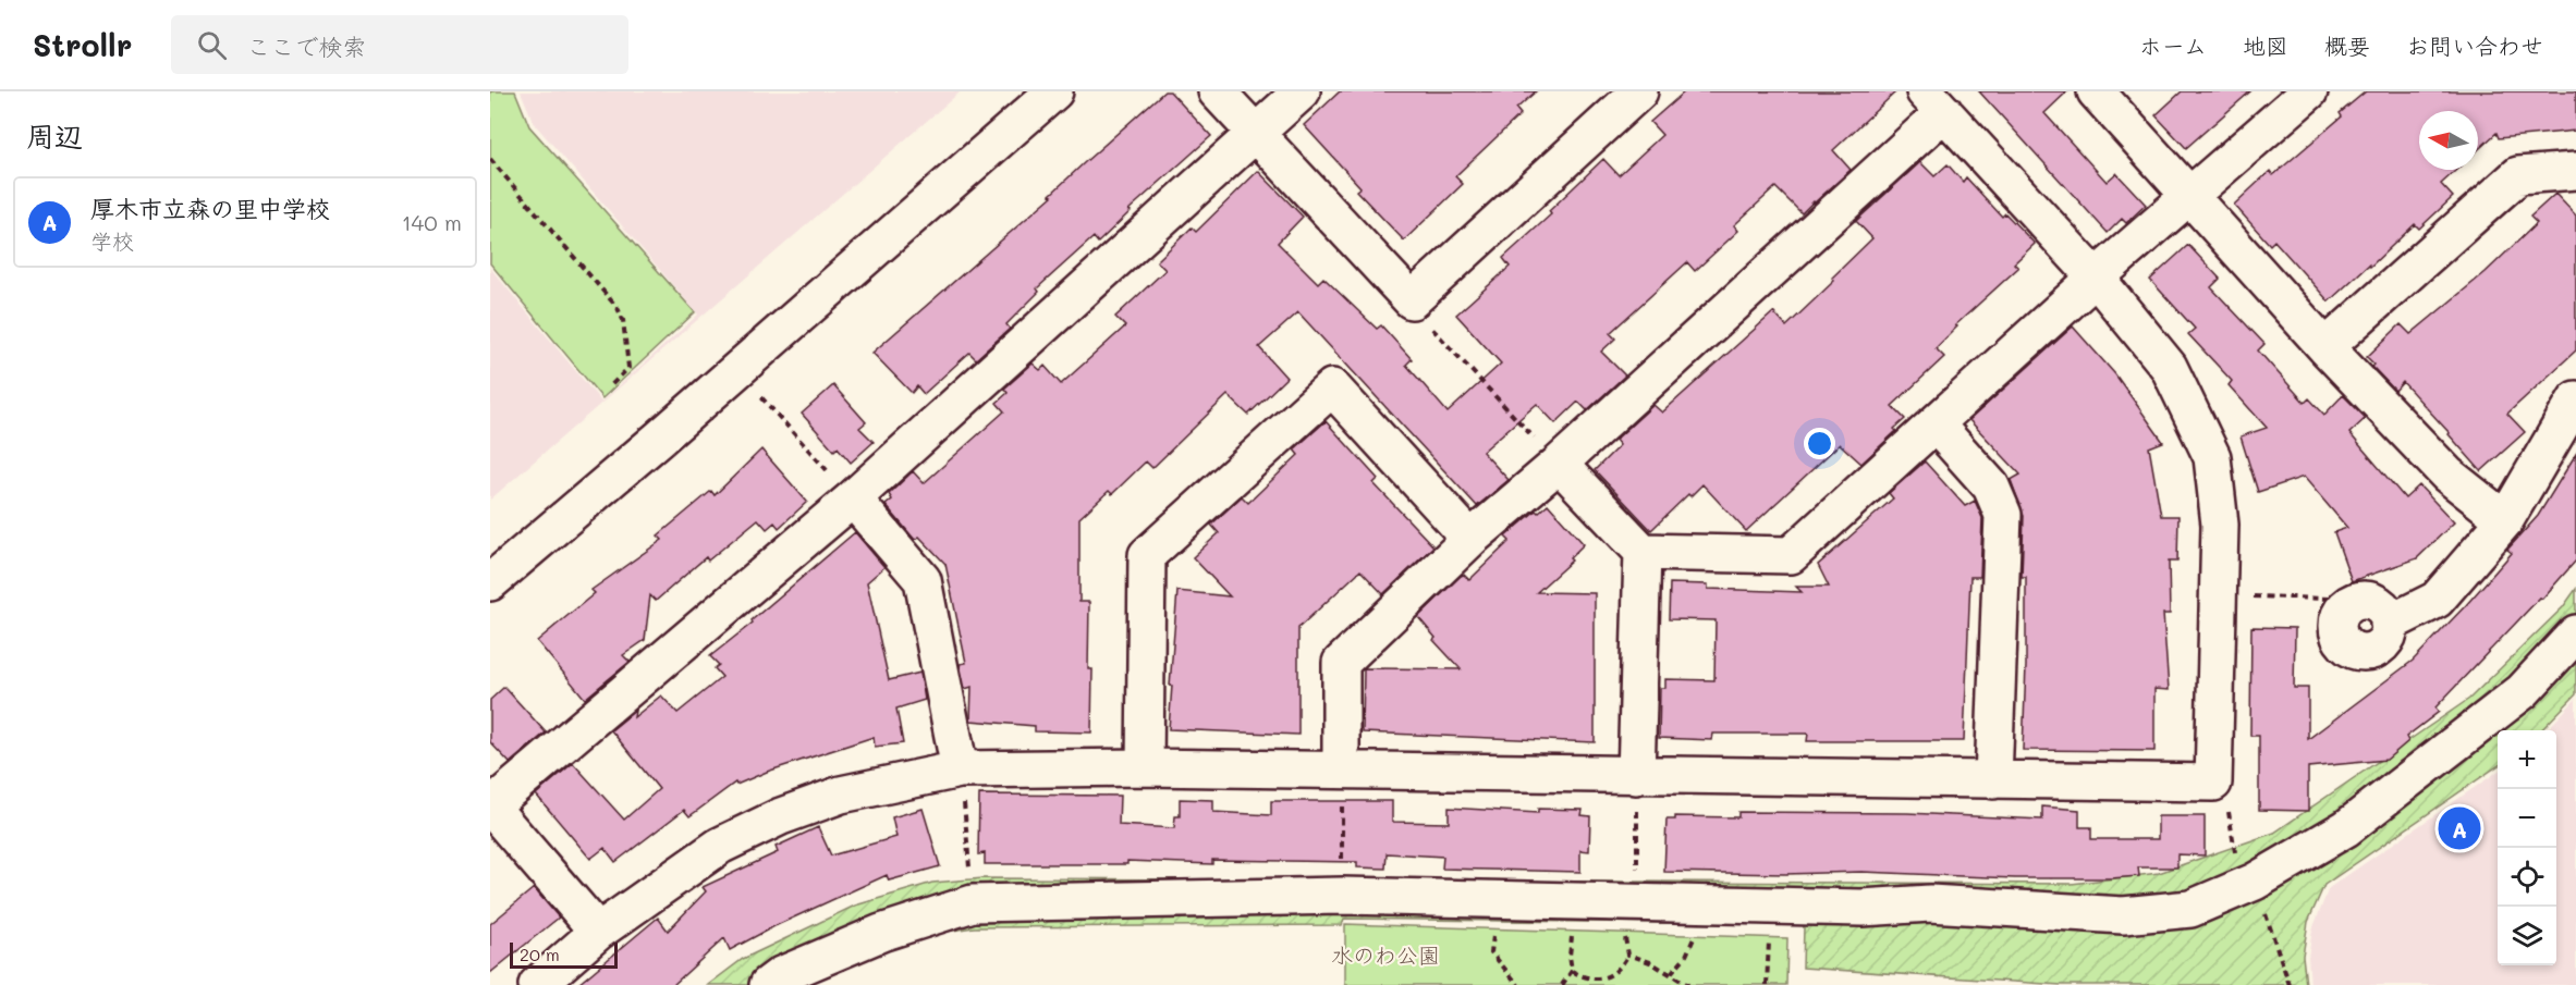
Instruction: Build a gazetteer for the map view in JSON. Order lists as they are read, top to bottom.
{
  "parks": ["水のわ公園"],
  "scale_bar": "20 m",
  "north": "left",
  "page": {
    "header": "Strollr",
    "search": "ここで検索",
    "nav": [
      "ホーム",
      "地図",
      "概要",
      "お問い合わせ"
    ],
    "heading": "周辺",
    "list": [
      {
        "mark": "A",
        "name": "厚木市立森の里中学校",
        "note": "学校",
        "value": "140 m"
      }
    ],
    "map_buttons": ["+", "−"],
    "pins": "A",
    "scale": "20 m"
  }
}
